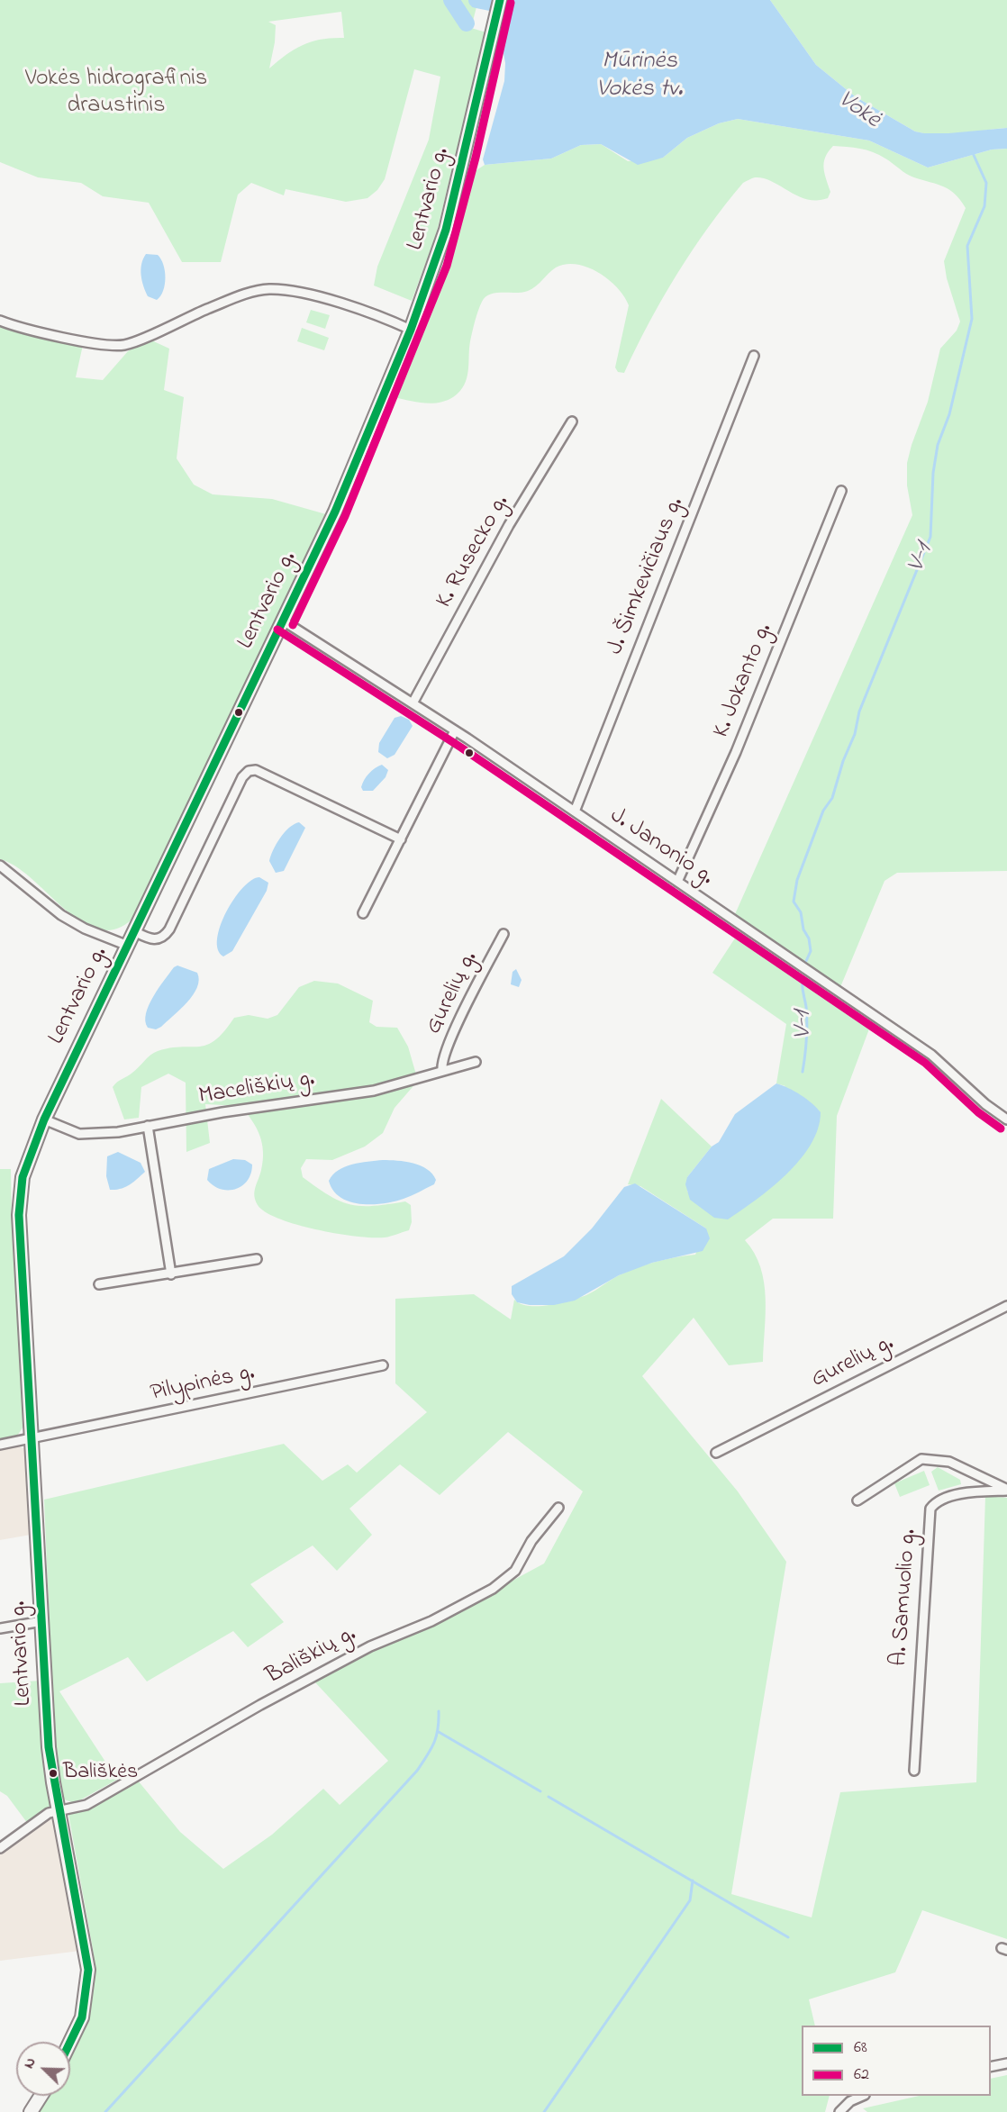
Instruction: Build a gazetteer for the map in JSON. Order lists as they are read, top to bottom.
{
  "streets": {
    "main road": ["Lentvario g."],
    "street": [
      "K. Rusecko g.",
      "J. Šimkevičiaus g.",
      "K. Jokanto g.",
      "J. Janonio g.",
      "Gurelių g.",
      "Maceliškių g.",
      "Pilypinės g.",
      "A. Samuolio g.",
      "Bališkių g."
    ]
  },
  "crossings": [
    ["Lentvario g.", "J. Janonio g."],
    ["Lentvario g.", "Maceliškių g."],
    ["Lentvario g.", "Pilypinės g."],
    ["Lentvario g.", "Bališkių g."],
    ["K. Rusecko g.", "J. Janonio g."],
    ["J. Šimkevičiaus g.", "J. Janonio g."],
    ["K. Jokanto g.", "J. Janonio g."],
    ["Gurelių g.", "Maceliškių g."]
  ],
  "water": ["Mūrinės Vokės tv.", "Vokė", "V-1"],
  "parks": ["Vokės hidrografinis draustinis"],
  "places": ["Bališkės"],
  "lines": ["transit line 68", "transit line 62"],
  "legend": ["68", "62"],
  "north": "top left"
}
